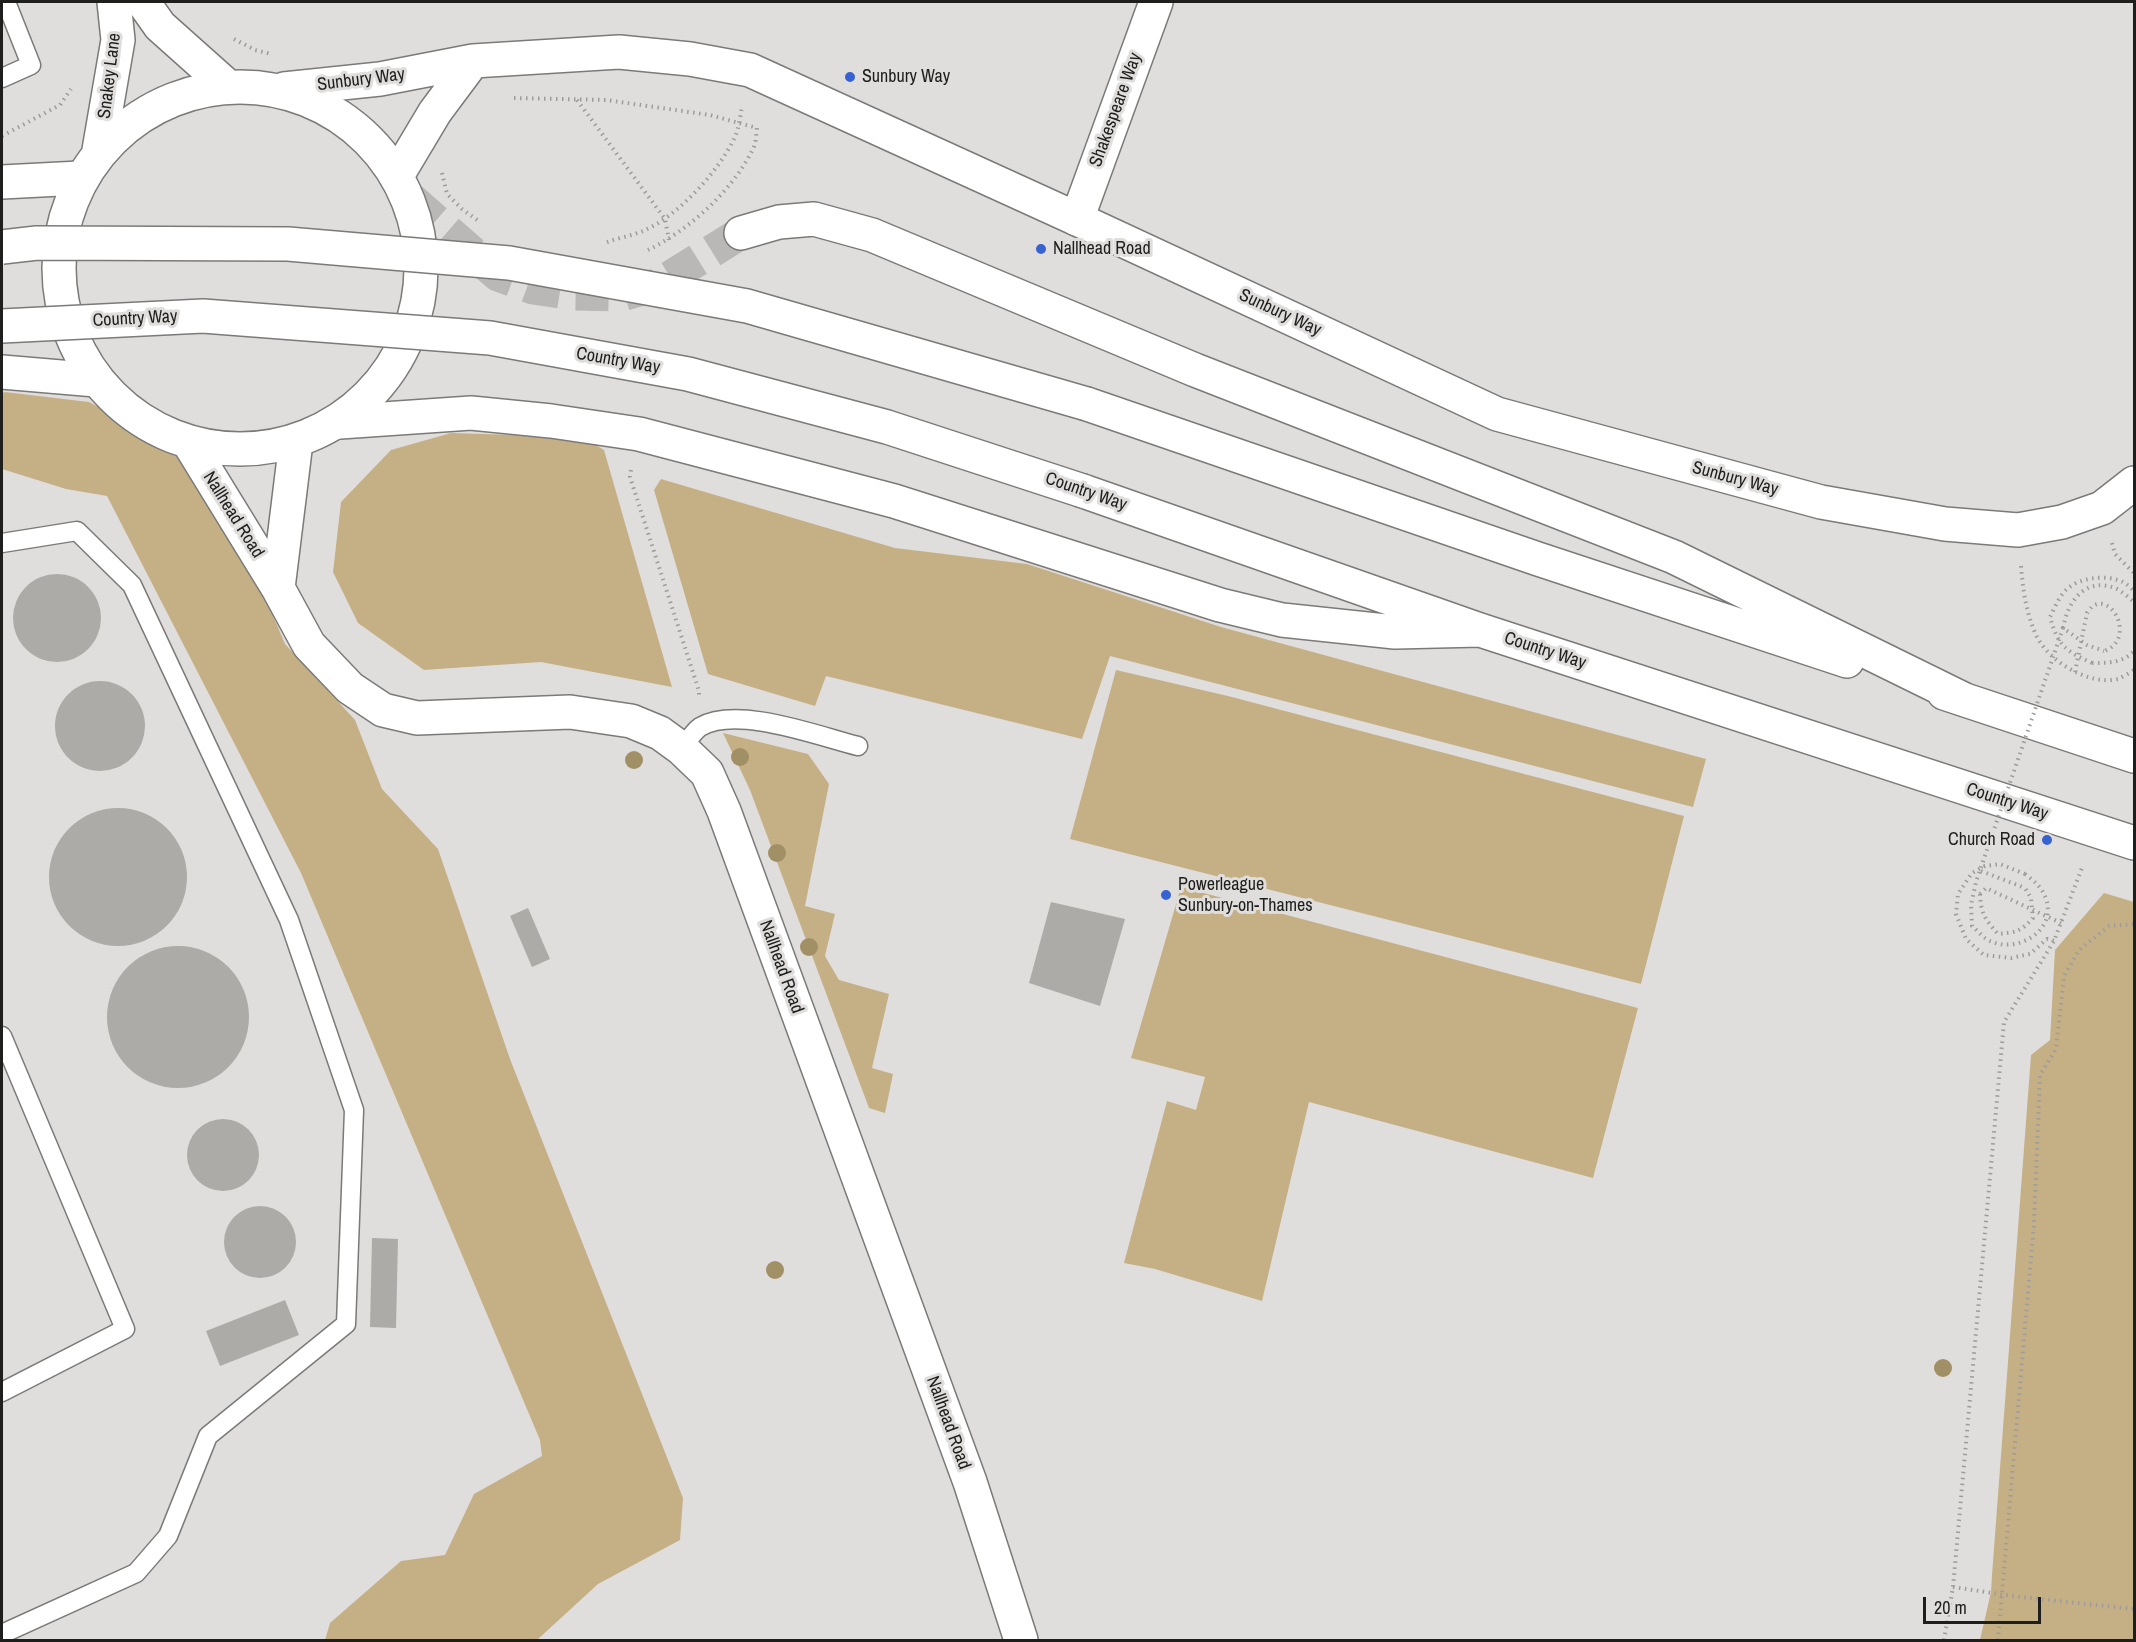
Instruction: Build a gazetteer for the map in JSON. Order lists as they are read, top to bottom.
{
  "streets": {
    "main road": [
      "Snakey Lane",
      "Sunbury Way",
      "Shakespeare Way",
      "Country Way",
      "Nallhead Road"
    ]
  },
  "crossings": [
    ["Sunbury Way", "Shakespeare Way"]
  ],
  "places": [
    "Sunbury Way",
    "Nallhead Road",
    "Church Road",
    "Powerleague Sunbury-on-Thames"
  ],
  "scale_bar": "20 m"
}
